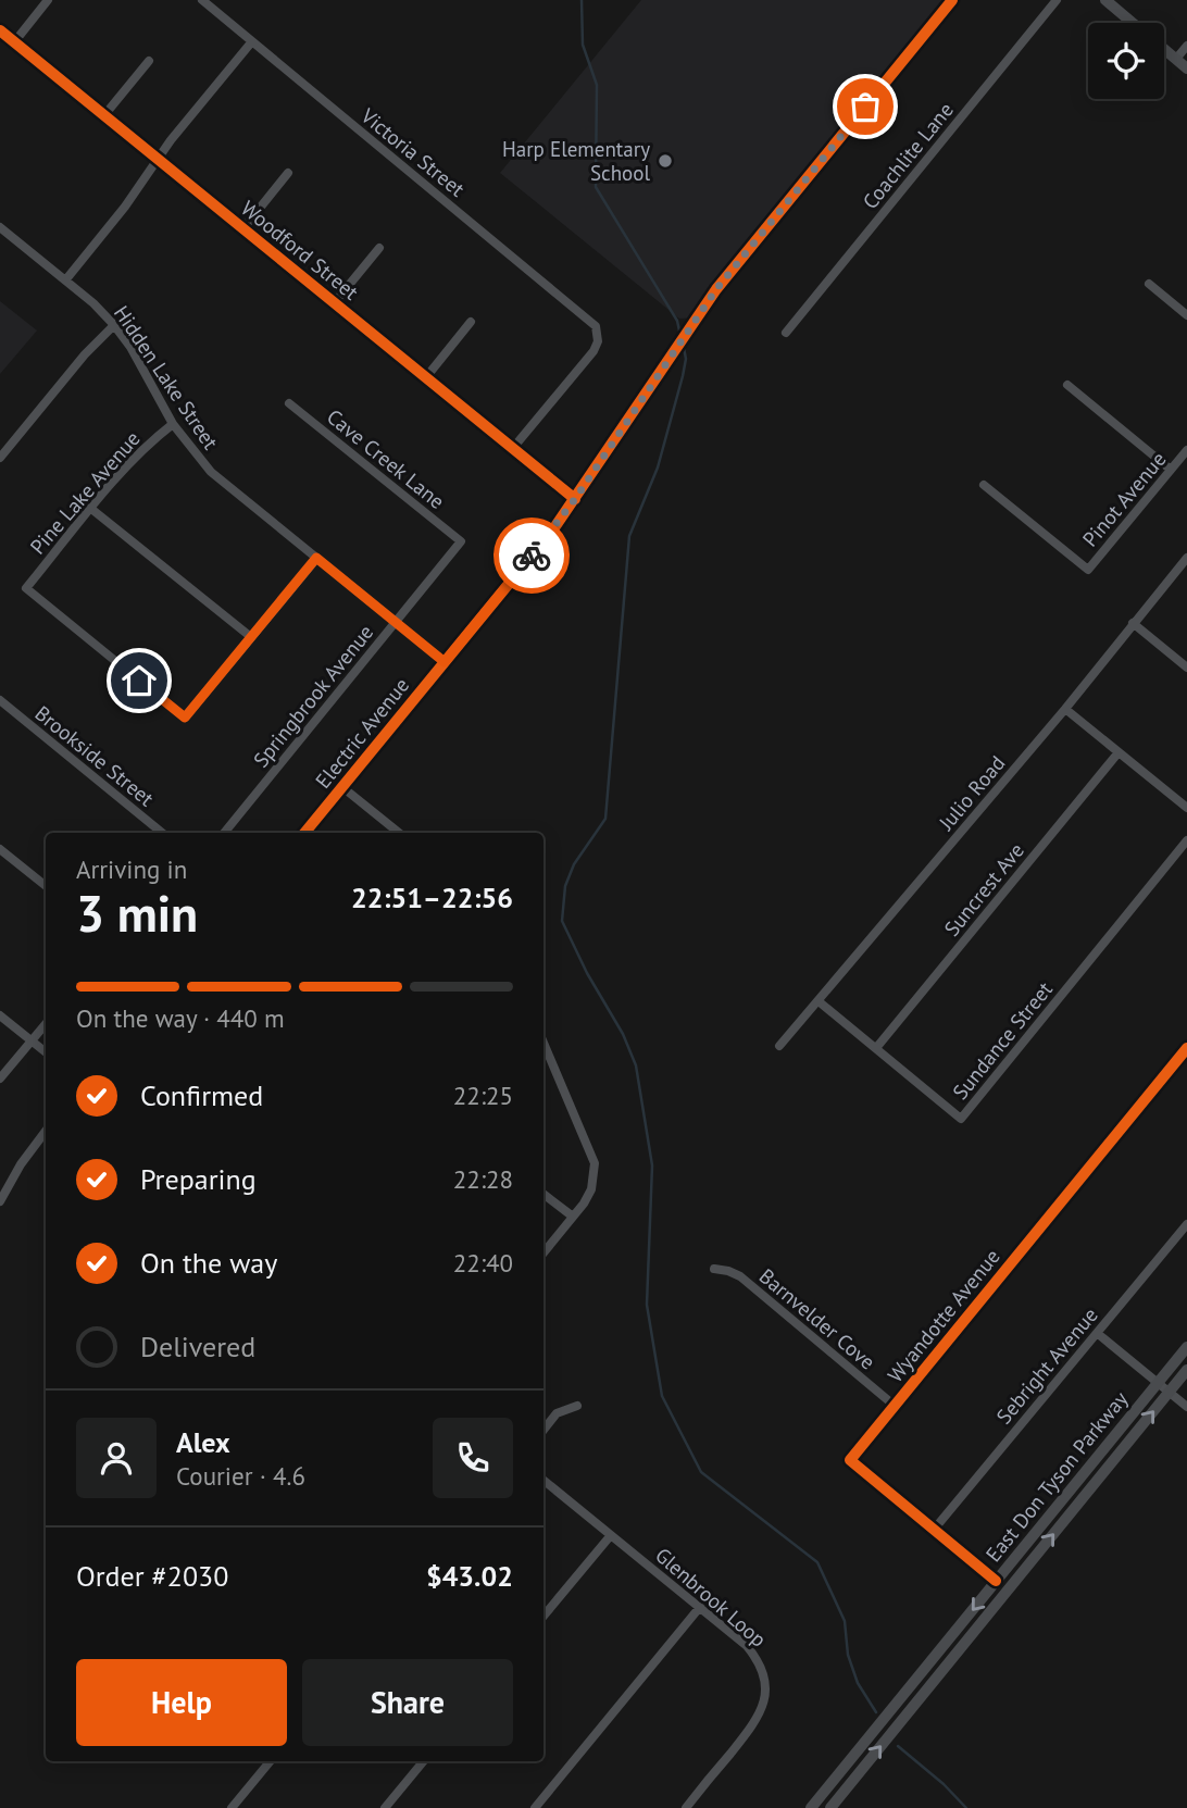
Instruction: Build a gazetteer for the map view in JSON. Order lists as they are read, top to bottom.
{
  "streets": {
    "main road": ["East Don Tyson Parkway"],
    "street": [
      "Victoria Street",
      "Coachlite Lane",
      "Woodford Street",
      "Hidden Lake Street",
      "Cave Creek Lane",
      "Pine Lake Avenue",
      "Pinot Avenue",
      "Springbrook Avenue",
      "Electric Avenue",
      "Brookside Street",
      "Julio Road",
      "Suncrest Ave",
      "Sundance Street",
      "Wyandotte Avenue",
      "Barnvelder Cove",
      "Sebright Avenue",
      "Glenbrook Loop"
    ]
  },
  "crossings": [
    ["Victoria Street", "Woodford Street"],
    ["Woodford Street", "Electric Avenue"],
    ["Hidden Lake Street", "Pine Lake Avenue"],
    ["Hidden Lake Street", "Springbrook Avenue"],
    ["Hidden Lake Street", "Electric Avenue"],
    ["Cave Creek Lane", "Springbrook Avenue"],
    ["Julio Road", "Sundance Street"],
    ["Suncrest Ave", "Sundance Street"],
    ["Wyandotte Avenue", "Barnvelder Cove"],
    ["Wyandotte Avenue", "Sebright Avenue"],
    ["Wyandotte Avenue", "East Don Tyson Parkway"]
  ],
  "places": ["Harp Elementary School"],
  "page": {
    "heading": ["3 min", "Arriving in", "22:51–22:56"],
    "panel": [
      "Alex",
      "Courier · 4.6",
      "Order #2030",
      "$43.02"
    ],
    "bar": "On the way · 440 m",
    "list": [
      ["Confirmed", "22:25"],
      ["Preparing", "22:28"],
      ["On the way", "22:40"],
      "Delivered"
    ],
    "buttons": ["Help", "Share"]
  }
}
